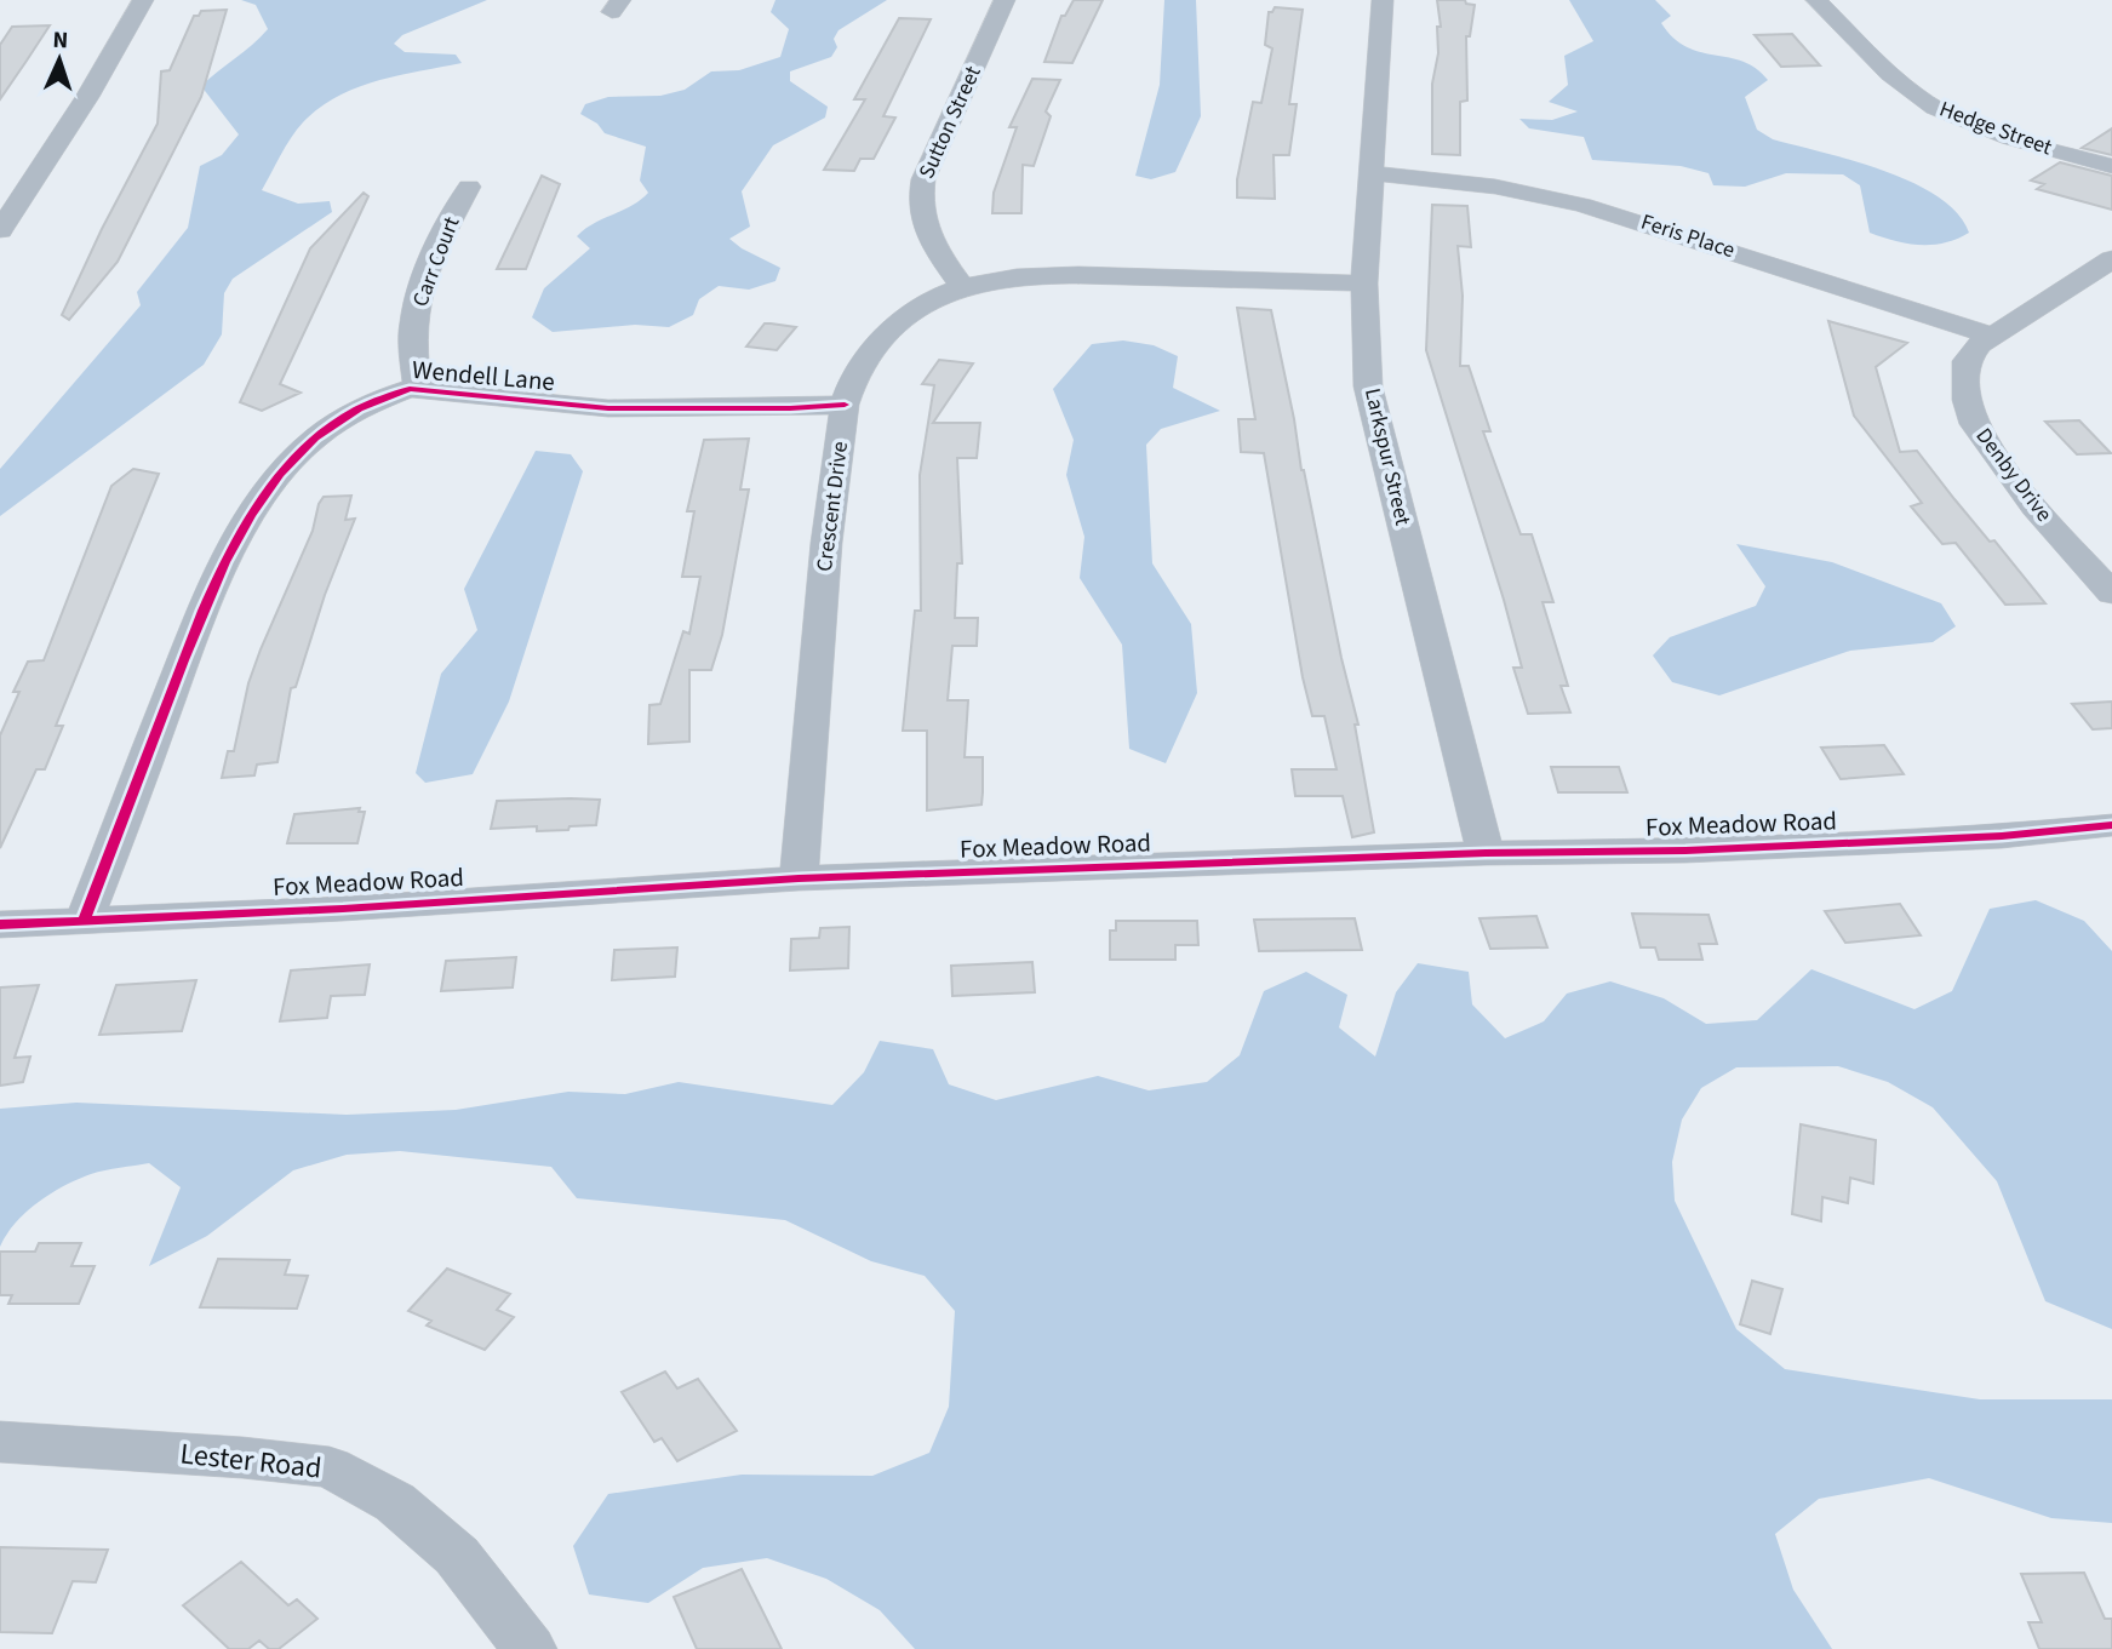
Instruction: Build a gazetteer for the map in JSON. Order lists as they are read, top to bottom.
{
  "streets": {
    "street": [
      "Sutton Street",
      "Hedge Street",
      "Feris Place",
      "Carr Court",
      "Wendell Lane",
      "Larkspur Street",
      "Denby Drive",
      "Crescent Drive",
      "Fox Meadow Road",
      "Lester Road"
    ]
  },
  "crossings": [
    ["Sutton Street", "Crescent Drive"],
    ["Feris Place", "Larkspur Street"],
    ["Feris Place", "Denby Drive"],
    ["Carr Court", "Wendell Lane"],
    ["Wendell Lane", "Crescent Drive"],
    ["Wendell Lane", "Fox Meadow Road"],
    ["Larkspur Street", "Crescent Drive"],
    ["Larkspur Street", "Fox Meadow Road"],
    ["Crescent Drive", "Fox Meadow Road"]
  ],
  "north": "top"
}
